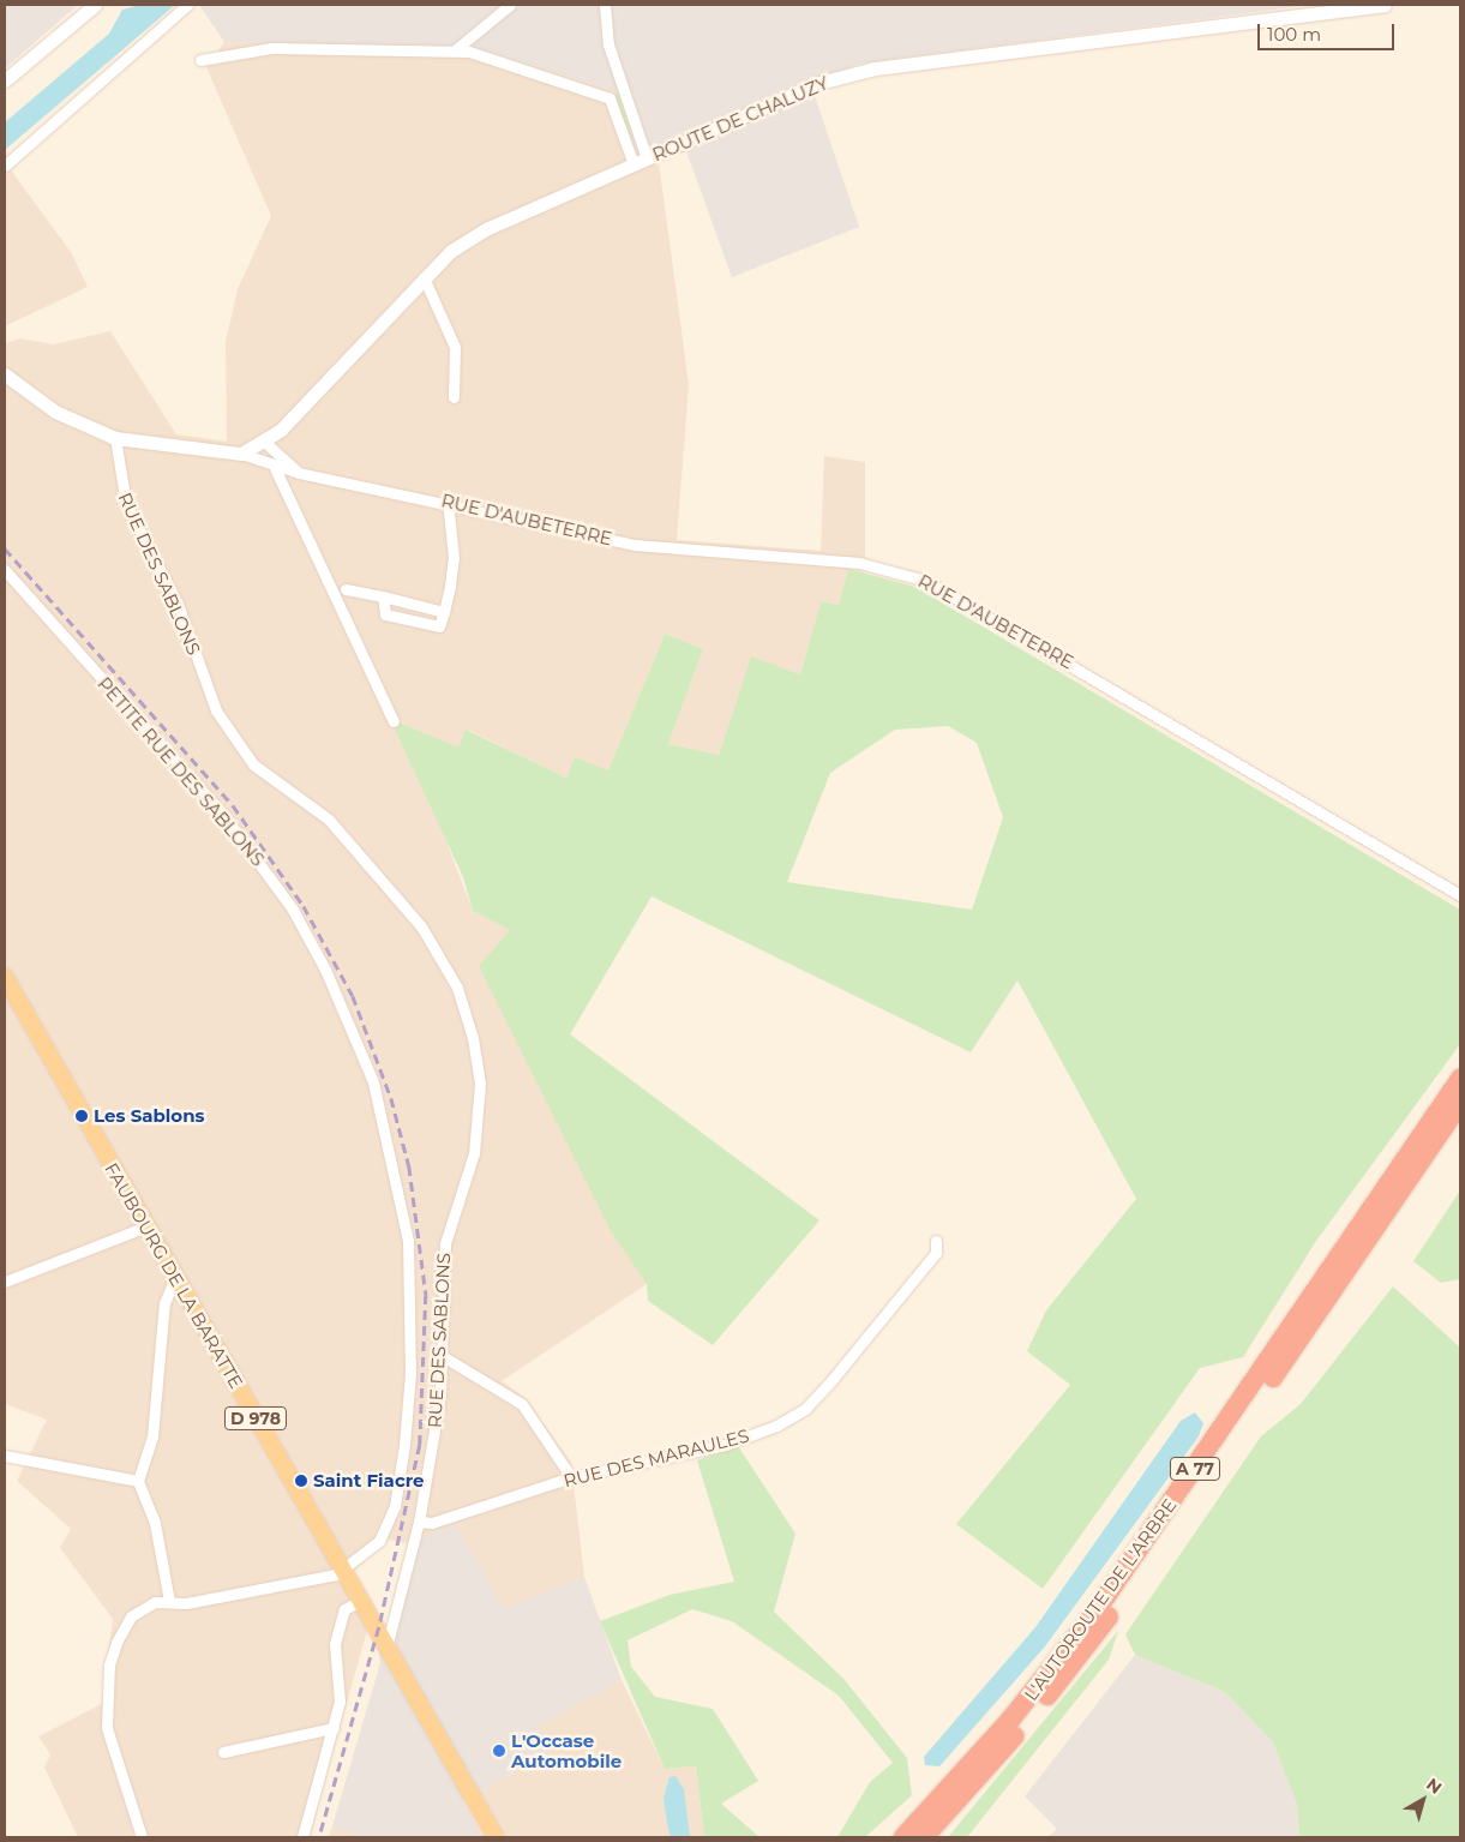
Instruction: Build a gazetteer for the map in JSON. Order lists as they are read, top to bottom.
{
  "streets": {
    "highway": ["A 77", "L'AUTOROUTE DE L'ARBRE"],
    "main road": ["FAUBOURG DE LA BARATTE", "D 978"],
    "street": [
      "ROUTE DE CHALUZY",
      "RUE D'AUBETERRE",
      "RUE DES SABLONS",
      "PETITE RUE DES SABLONS",
      "RUE DES MARAULES"
    ]
  },
  "crossings": [
    ["ROUTE DE CHALUZY", "RUE D'AUBETERRE"],
    ["RUE DES SABLONS", "RUE DES MARAULES"],
    ["PETITE RUE DES SABLONS", "FAUBOURG DE LA BARATTE"],
    ["PETITE RUE DES SABLONS", "D 978"],
    ["FAUBOURG DE LA BARATTE", "D 978"]
  ],
  "places": ["Les Sablons", "Saint Fiacre", "L'Occase Automobile"],
  "scale_bar": "100 m",
  "north": "top right"
}
